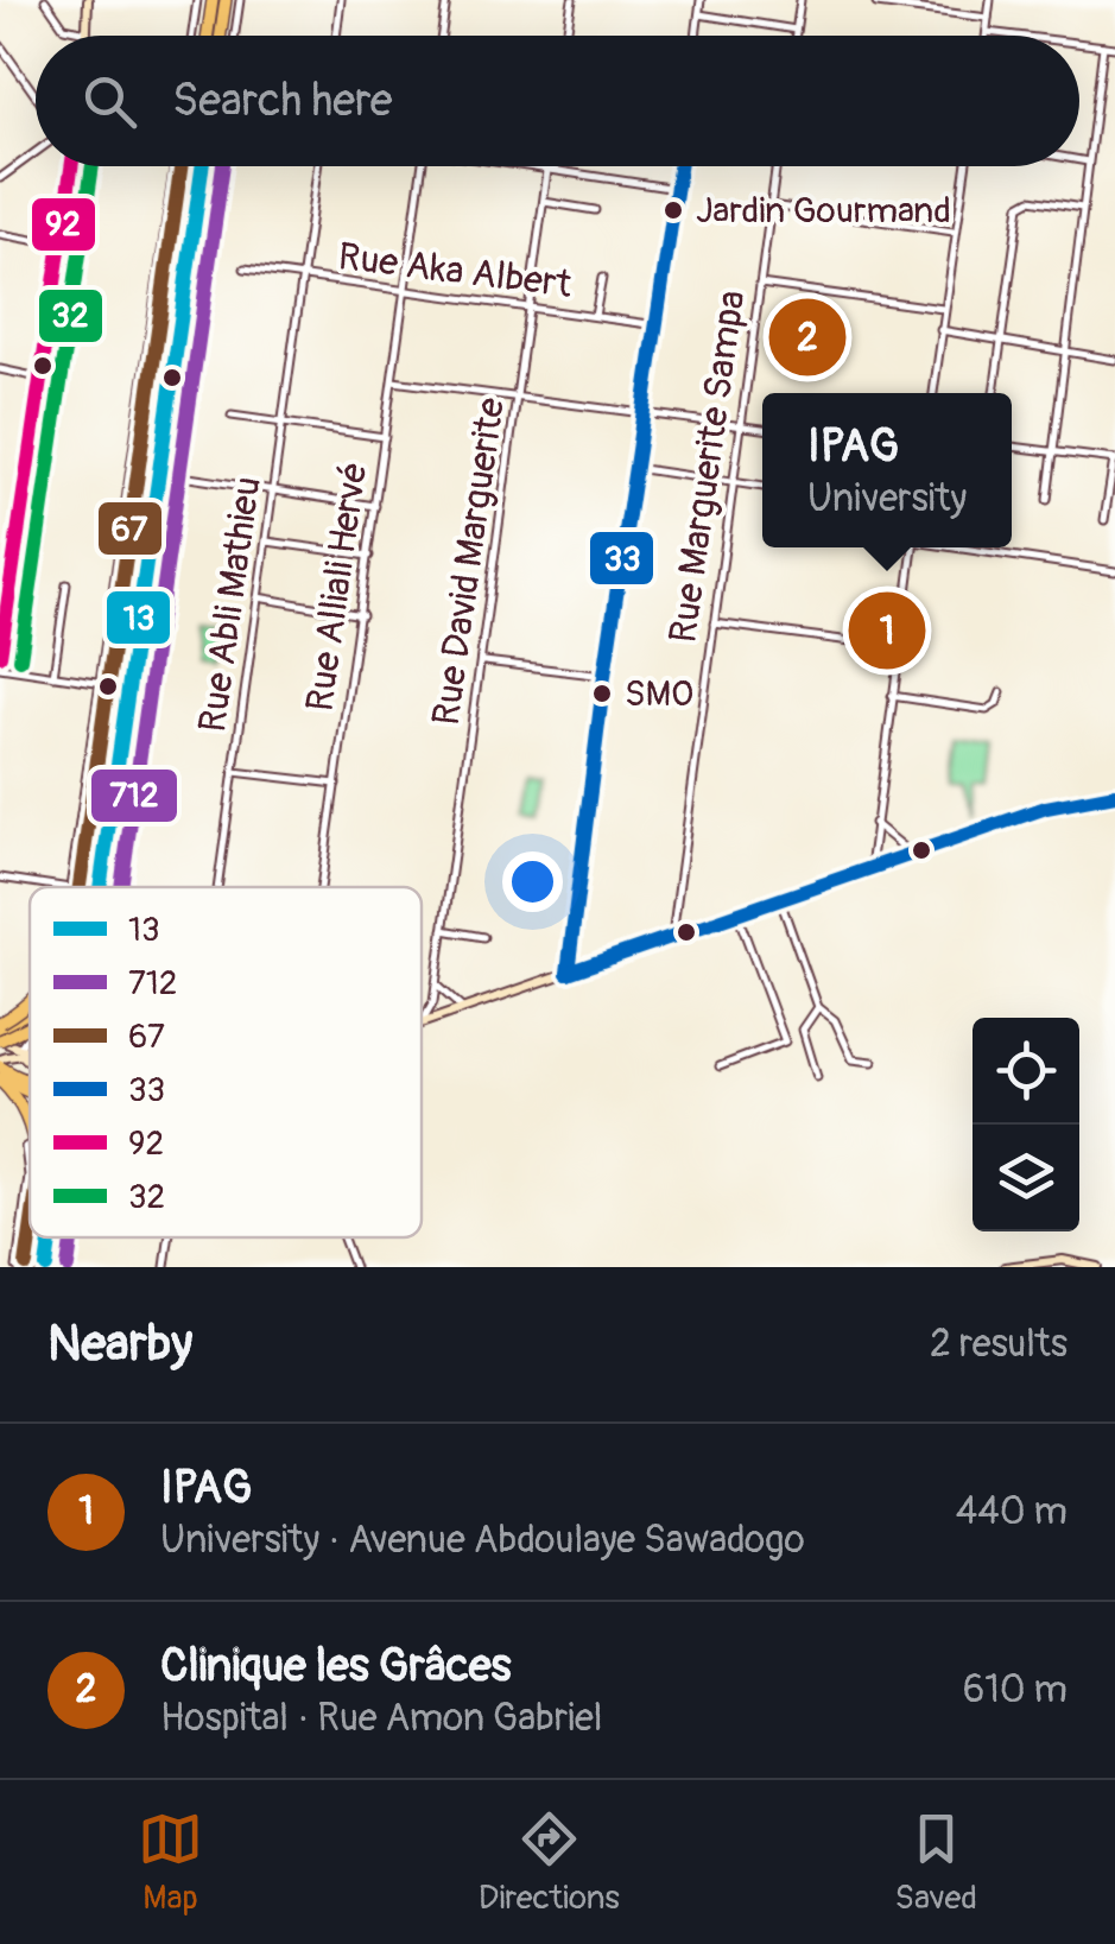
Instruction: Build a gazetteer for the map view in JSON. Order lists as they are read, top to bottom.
{
  "streets": {
    "street": [
      "Rue Aka Albert",
      "Rue Marguerite Sampa",
      "Rue David Marguerite",
      "Rue Alliali Hervé",
      "Rue Abli Mathieu"
    ]
  },
  "crossings": [
    ["Rue Aka Albert", "Rue David Marguerite"],
    ["Rue Aka Albert", "Rue Alliali Hervé"],
    ["Rue Aka Albert", "Rue Abli Mathieu"]
  ],
  "places": ["Jardin Gourmand", "SMO"],
  "lines": [
    "transit line 13",
    "transit line 712",
    "transit line 67",
    "transit line 33",
    "transit line 92",
    "transit line 32"
  ],
  "legend": [
    "13",
    "712",
    "67",
    "33",
    "92",
    "32"
  ],
  "page": {
    "search": "Search here",
    "pins": ["2", "1"],
    "popup": ["IPAG", "University"],
    "heading": ["Nearby", "2 results"],
    "list": [
      {
        "mark": "1",
        "name": "IPAG",
        "note": "University · Avenue Abdoulaye Sawadogo",
        "value": "440 m"
      },
      {
        "mark": "2",
        "name": "Clinique les Grâces",
        "note": "Hospital · Rue Amon Gabriel",
        "value": "610 m"
      }
    ],
    "nav": ["Map", "Directions", "Saved"]
  }
}
